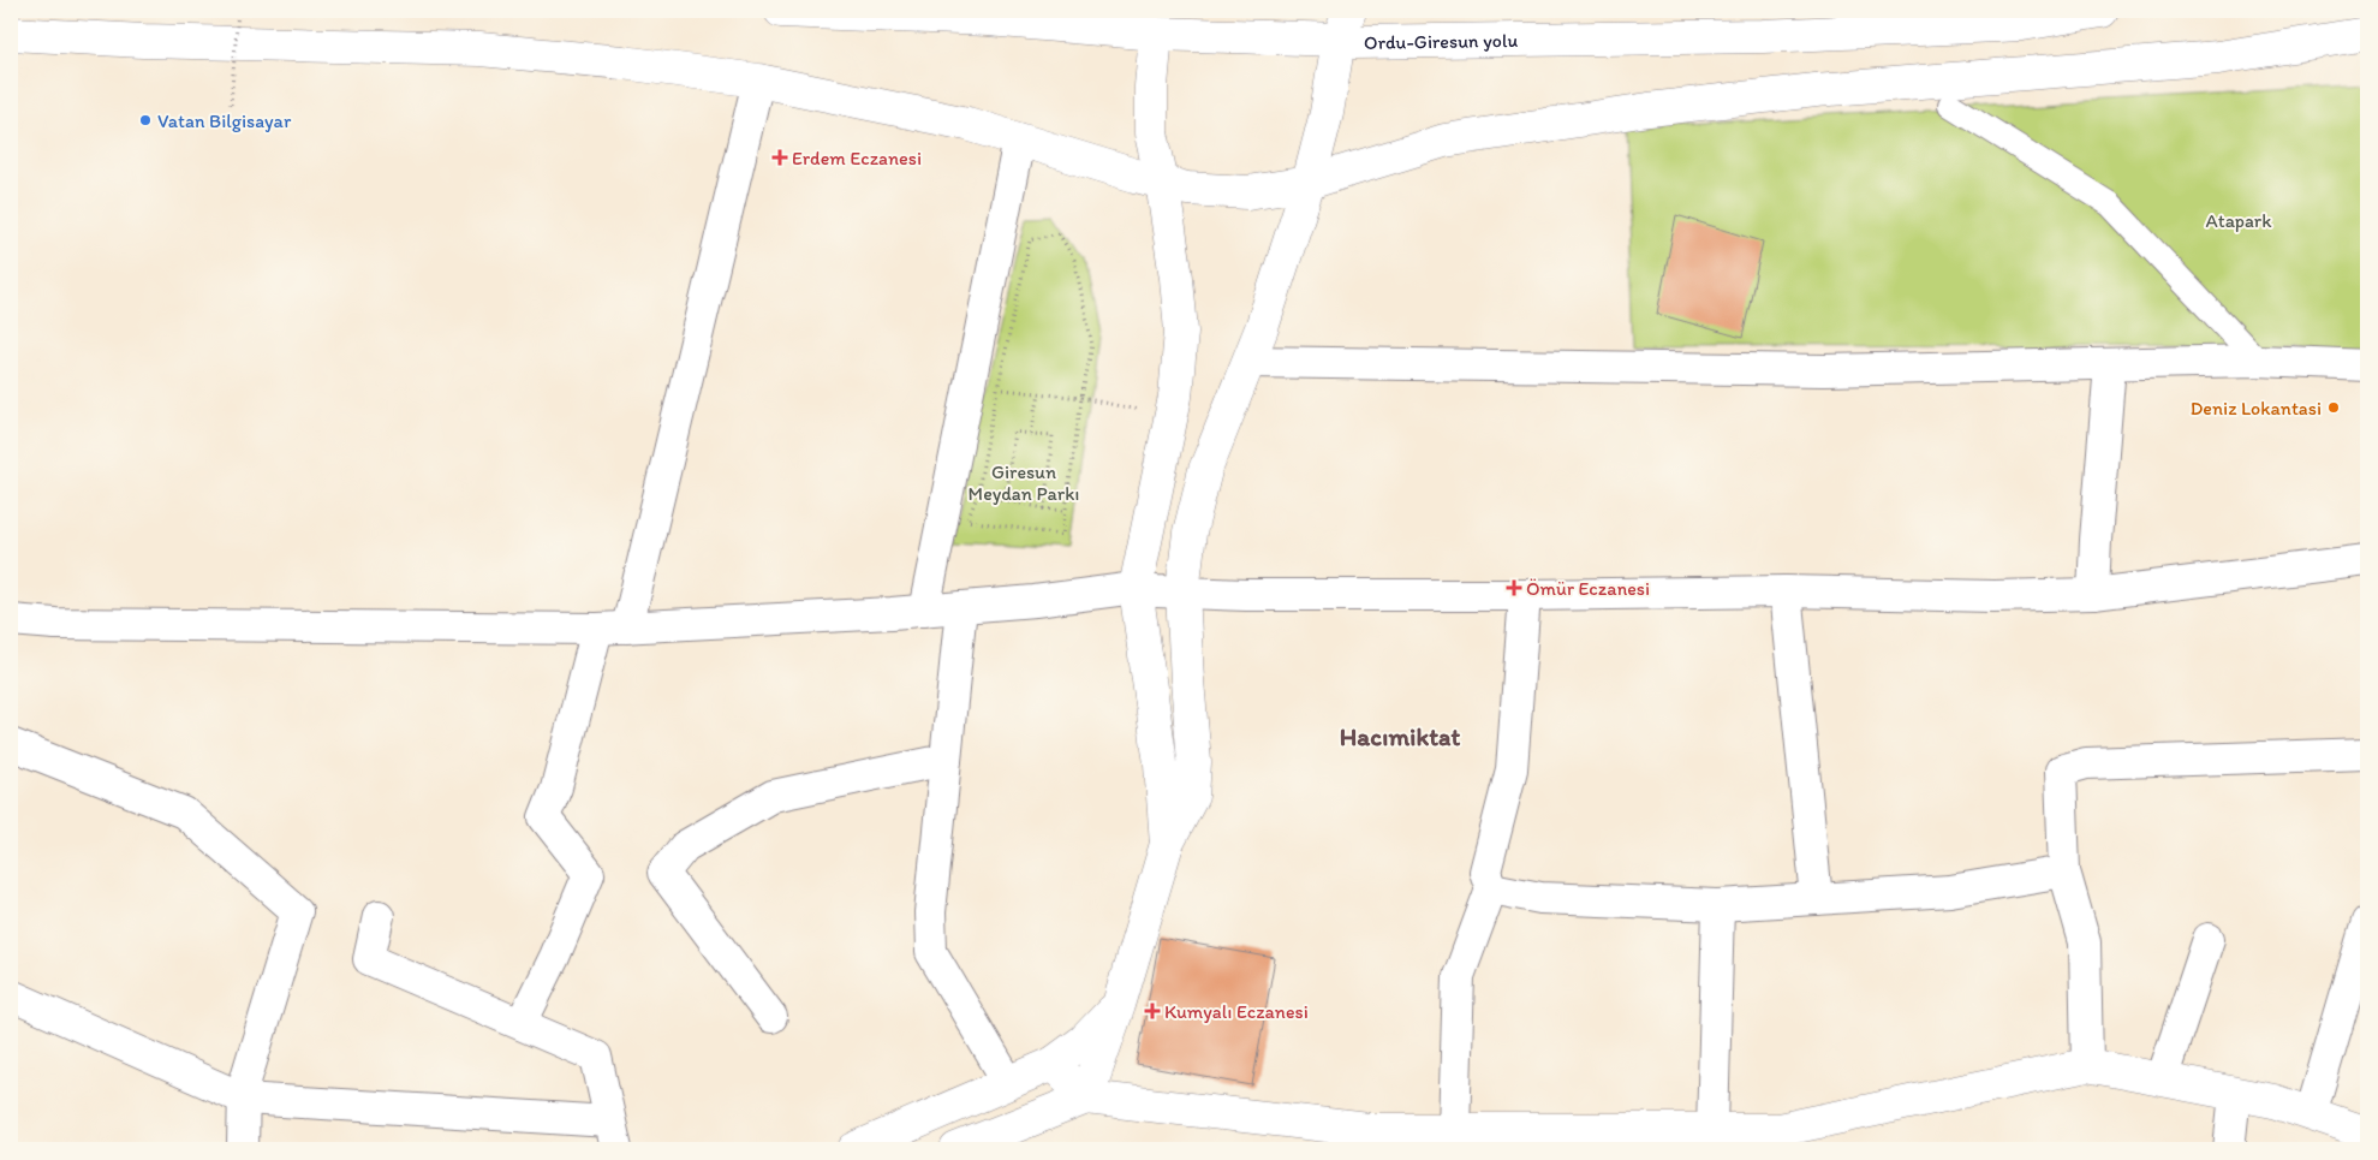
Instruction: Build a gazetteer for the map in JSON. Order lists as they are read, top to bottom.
{
  "streets": {
    "main road": ["Ordu-Giresun yolu"]
  },
  "districts": ["Hacımiktat"],
  "parks": ["Atapark", "Giresun Meydan Parkı"],
  "places": {
    "other": ["Vatan Bilgisayar", "Deniz Lokantasi"],
    "health": ["Erdem Eczanesi", "Ömür Eczanesi", "Kumyalı Eczanesi"]
  }
}
